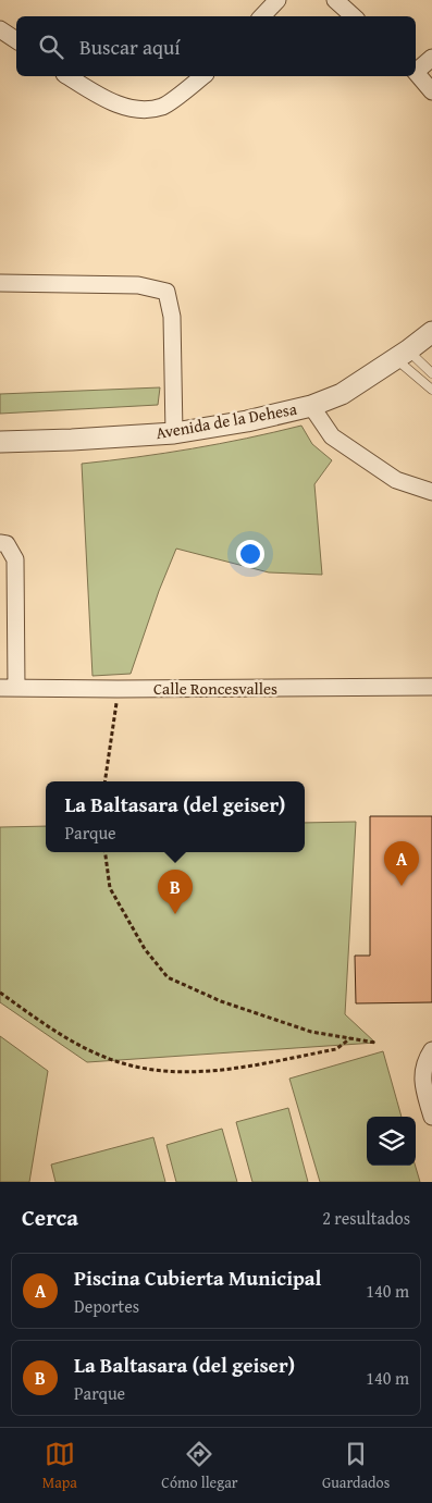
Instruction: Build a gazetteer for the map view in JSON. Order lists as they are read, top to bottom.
{
  "streets": {
    "street": ["Avenida de la Dehesa", "Calle Roncesvalles"]
  },
  "page": {
    "search": "Buscar aquí",
    "popup": ["La Baltasara (del geiser)", "Parque"],
    "pins": ["A", "B"],
    "heading": ["Cerca", "2 resultados"],
    "list": [
      {
        "mark": "A",
        "name": "Piscina Cubierta Municipal",
        "note": "Deportes",
        "value": "140 m"
      },
      {
        "mark": "B",
        "name": "La Baltasara (del geiser)",
        "note": "Parque",
        "value": "140 m"
      }
    ],
    "nav": ["Mapa", "Cómo llegar", "Guardados"]
  }
}
